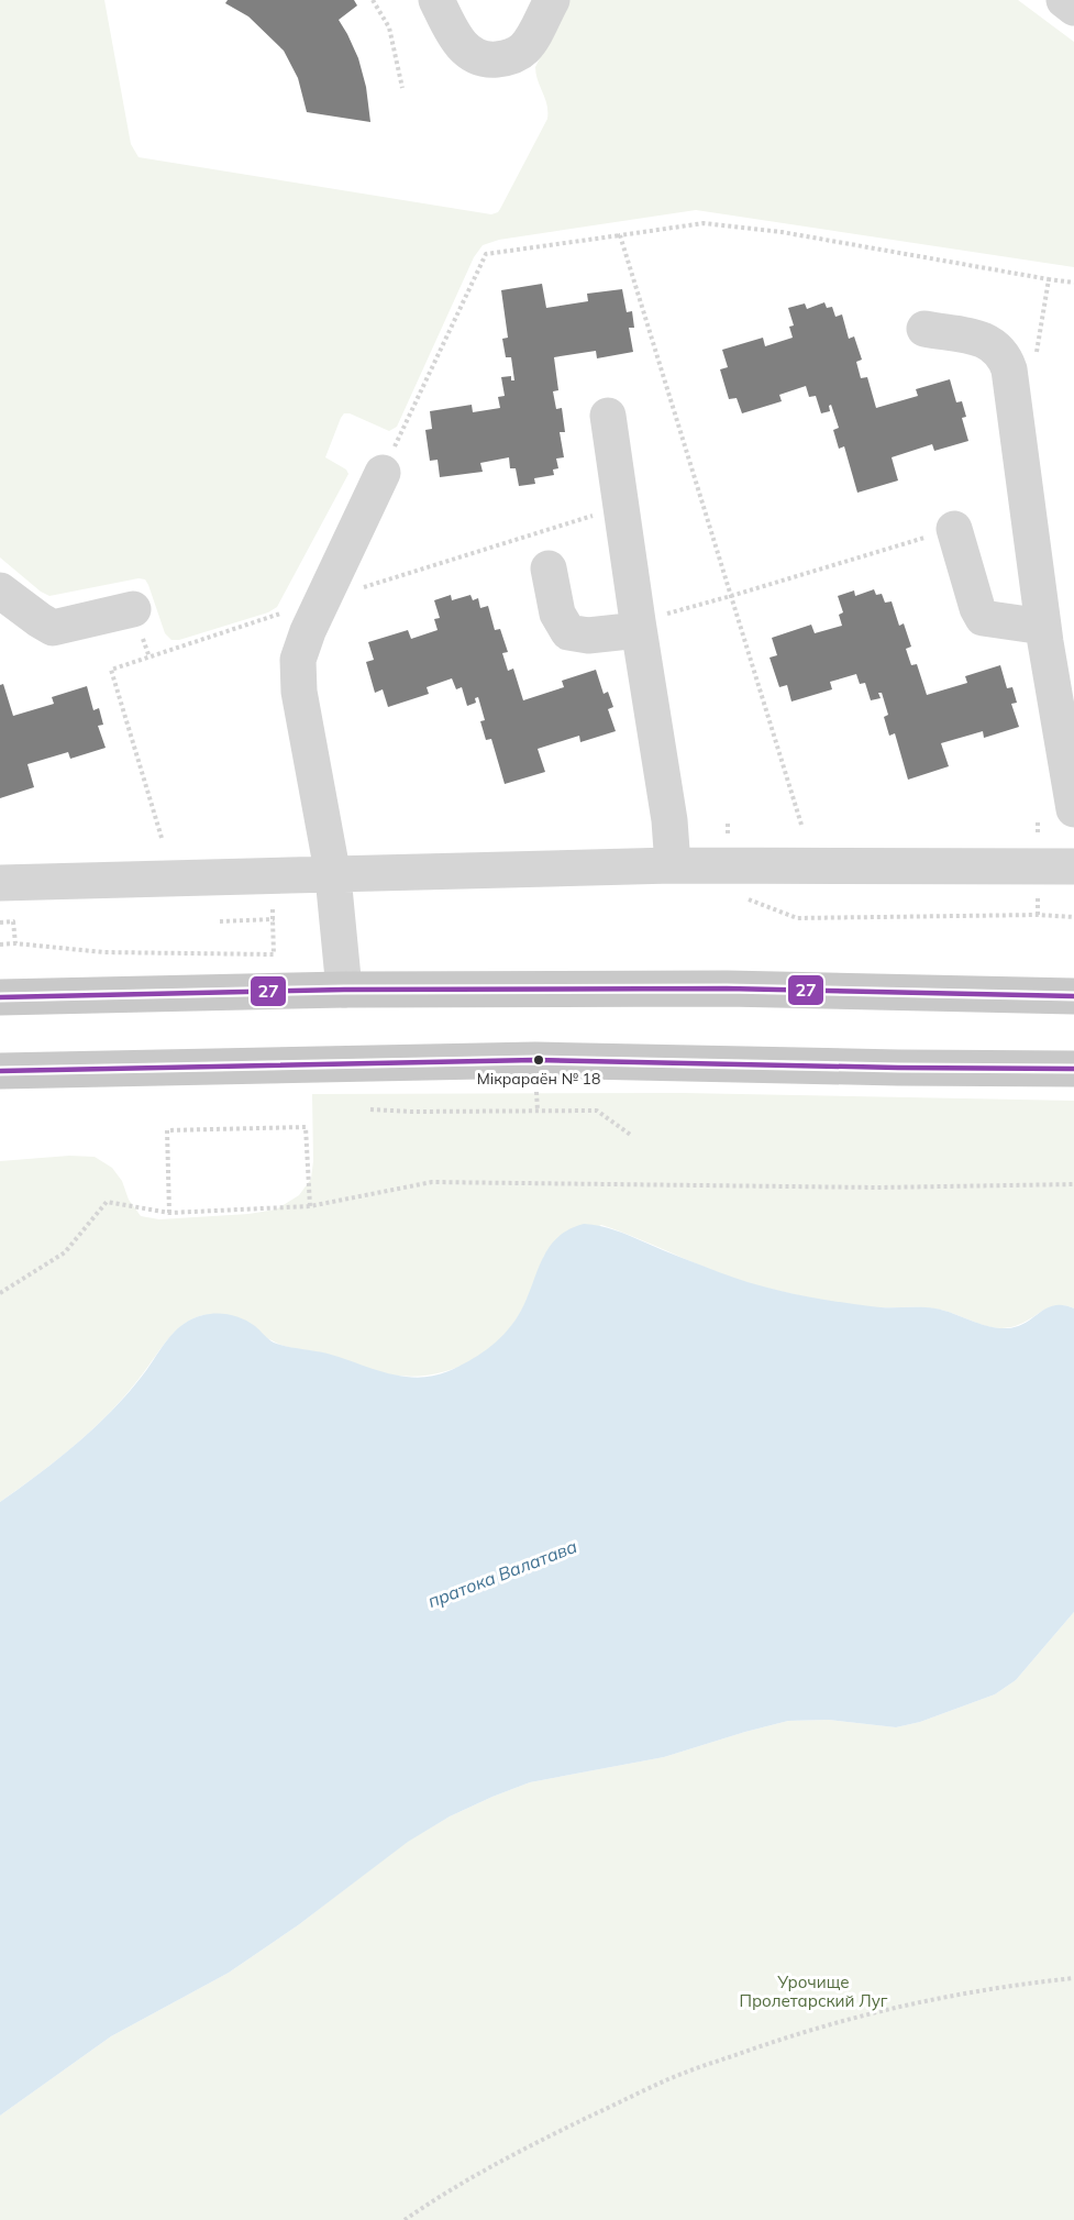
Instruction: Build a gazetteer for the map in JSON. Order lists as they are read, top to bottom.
{
  "water": ["пратока Валатава"],
  "parks": ["Урочище Пролетарский Луг"],
  "places": ["Мікрараён № 18"],
  "lines": ["transit line 27"]
}
